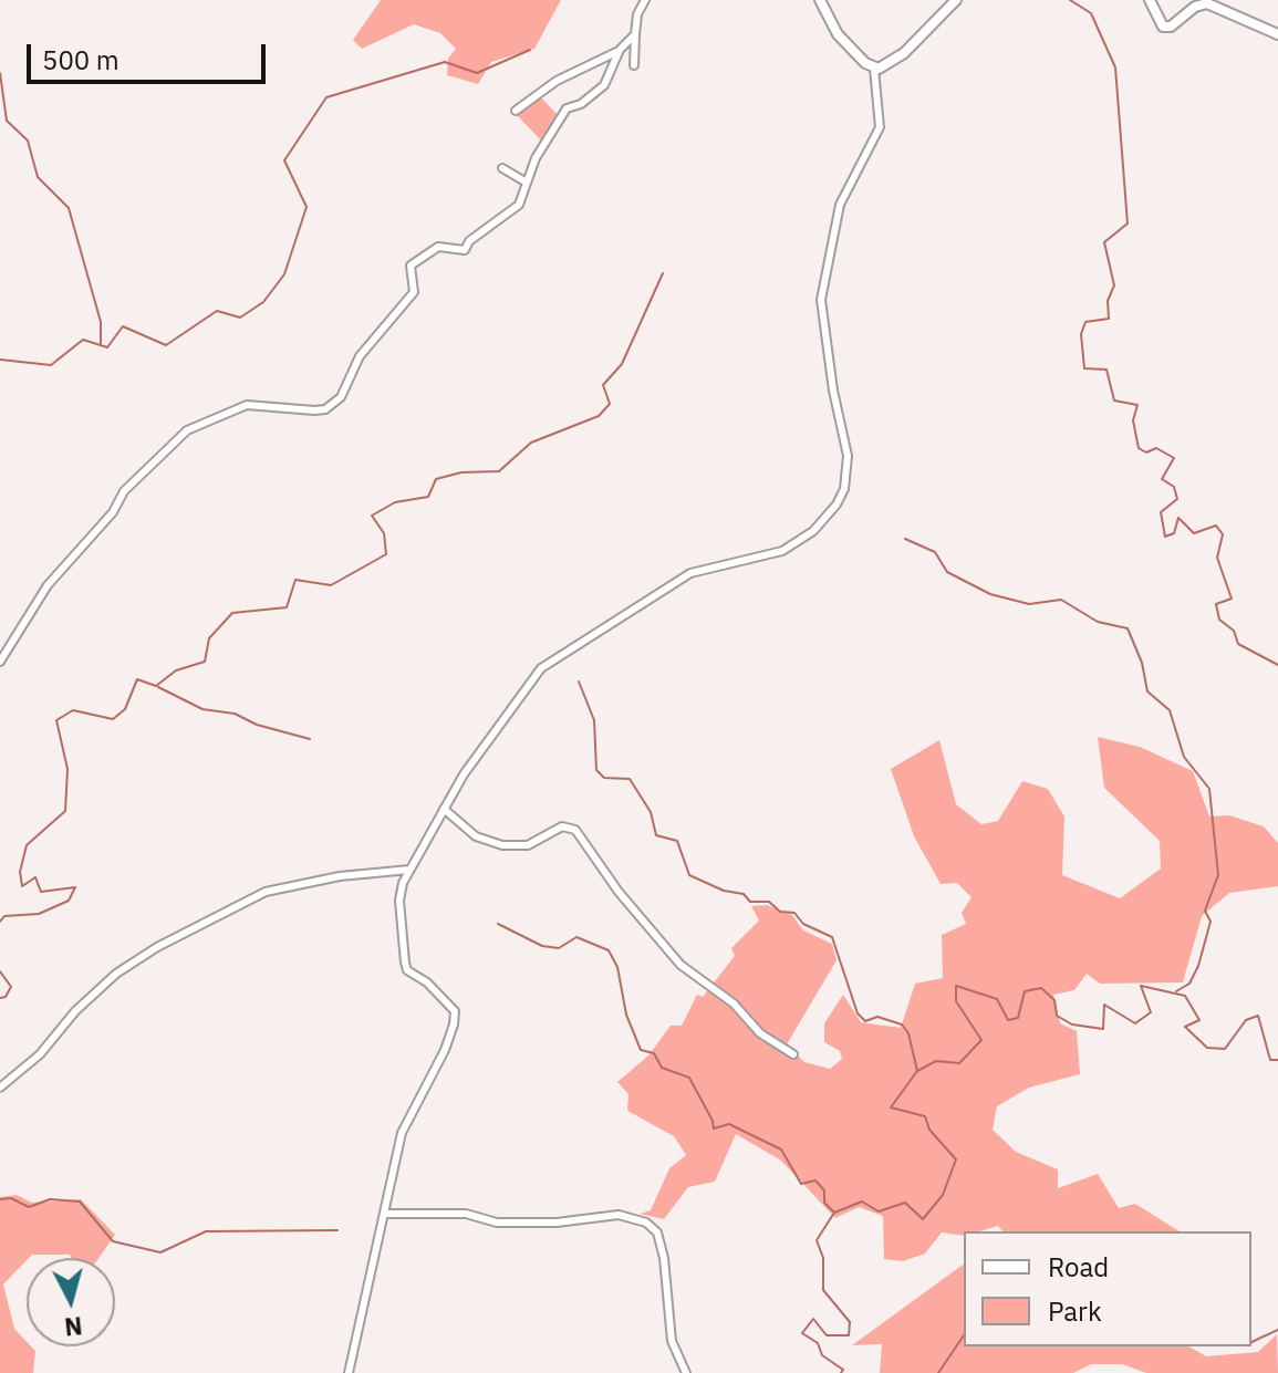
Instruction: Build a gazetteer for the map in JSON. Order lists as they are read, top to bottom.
{
  "legend": ["Road", "Park"],
  "scale_bar": "500 m",
  "north": "bottom"
}
